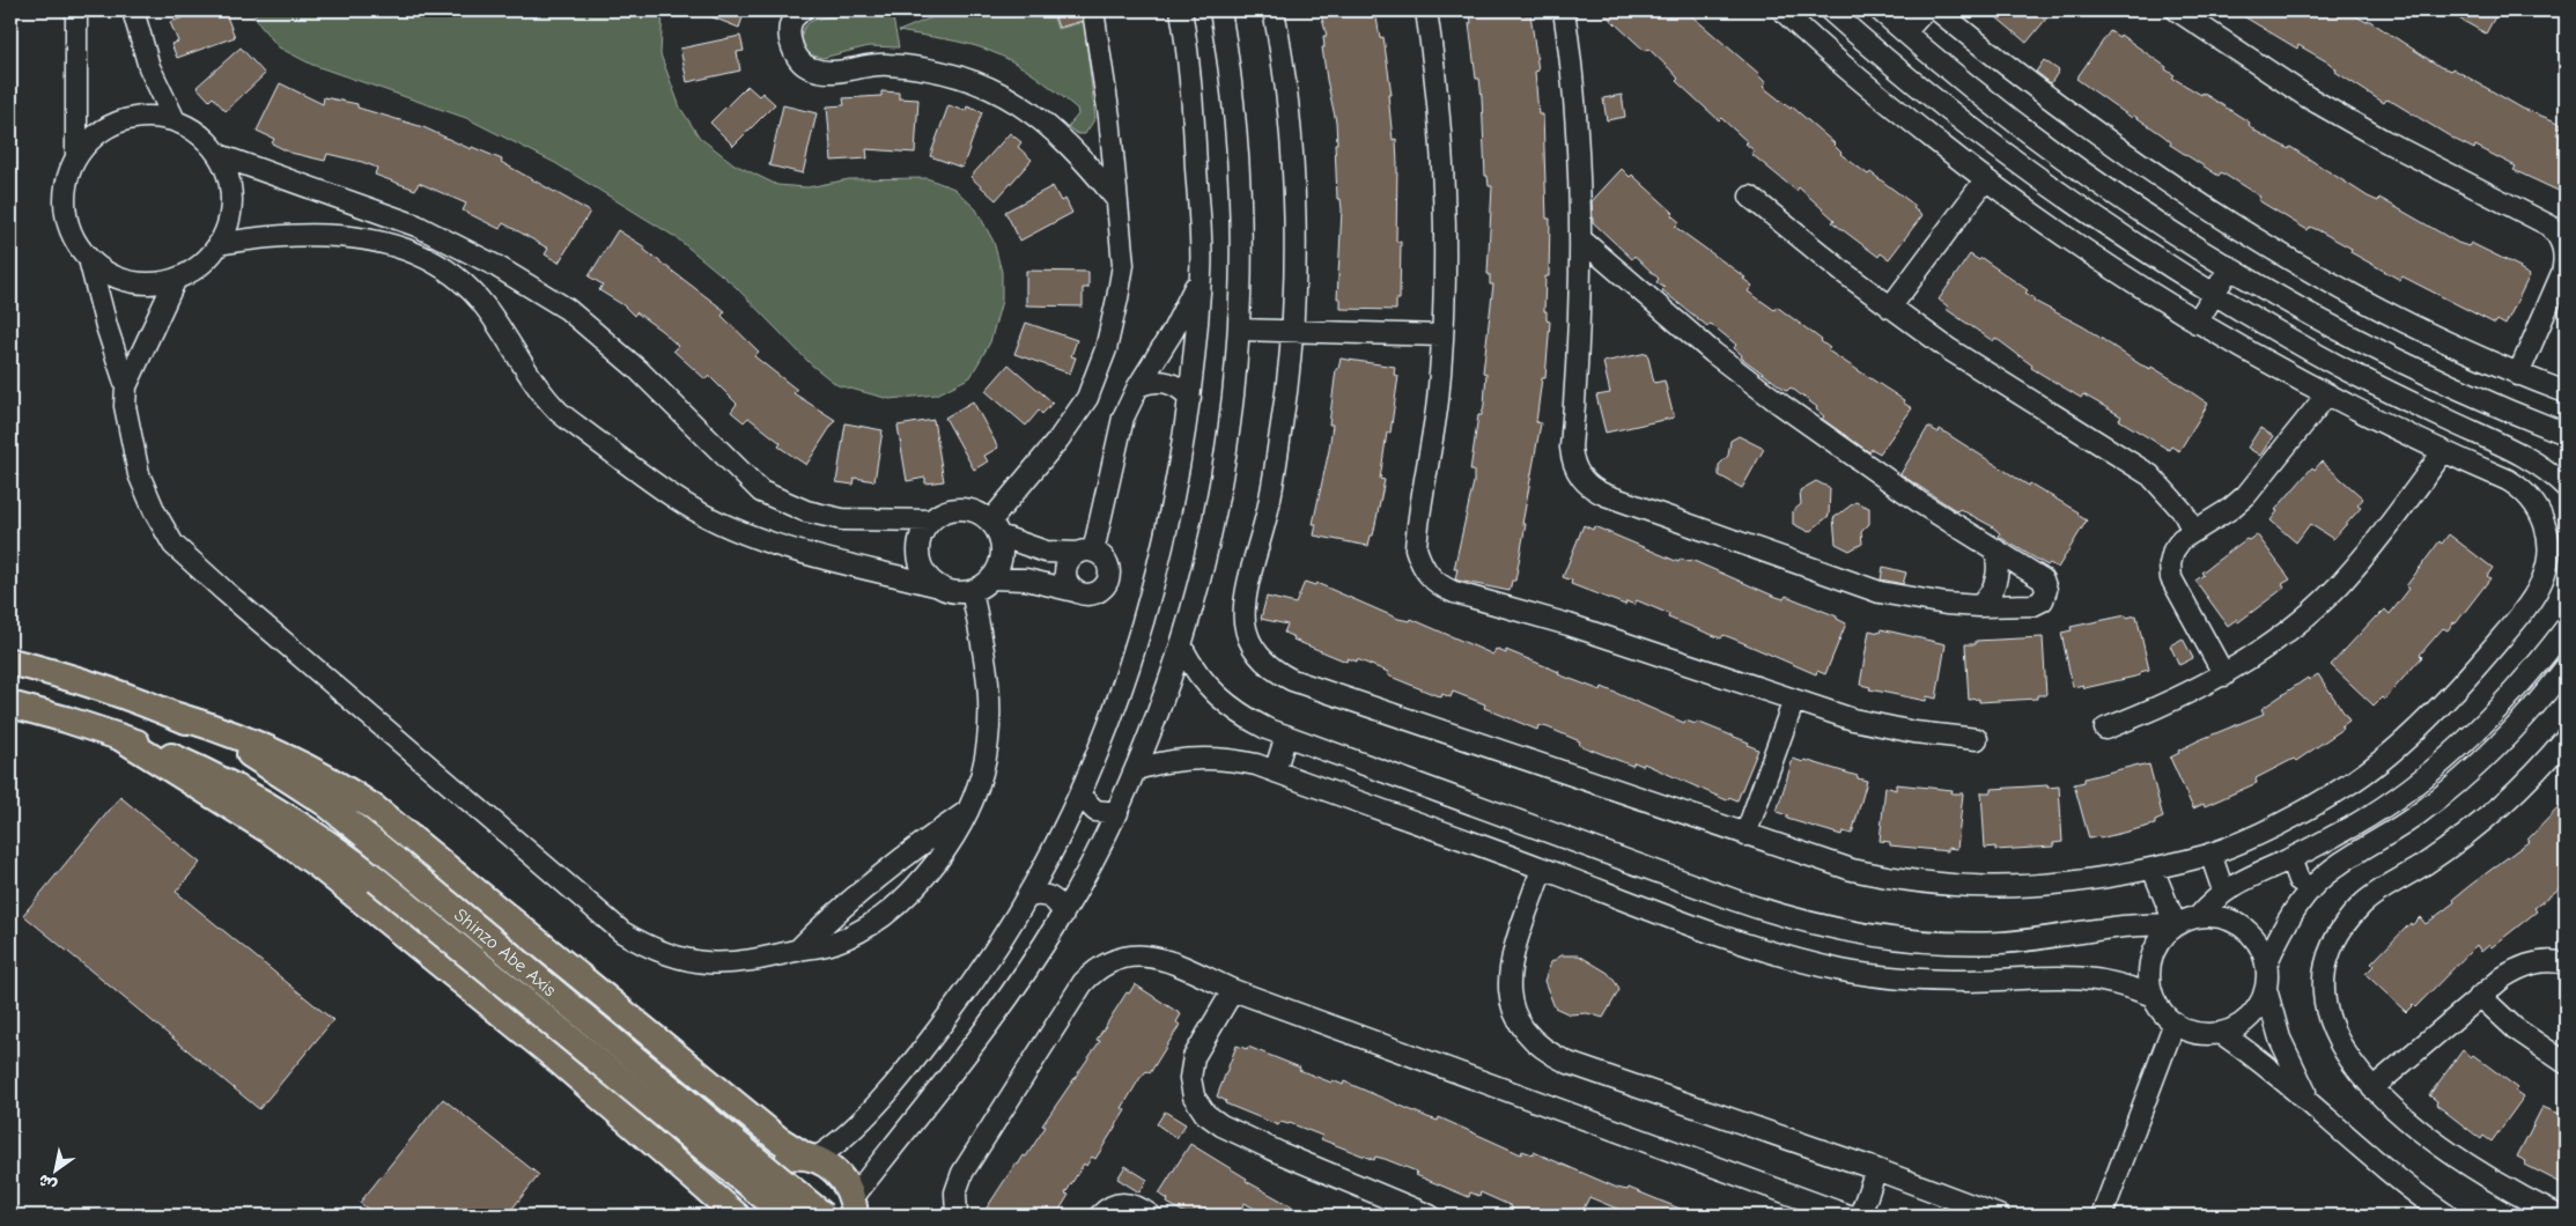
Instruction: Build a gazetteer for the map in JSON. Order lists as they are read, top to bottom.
{
  "streets": {
    "main road": ["Shinzo Abe Axis"]
  },
  "north": "bottom left"
}
